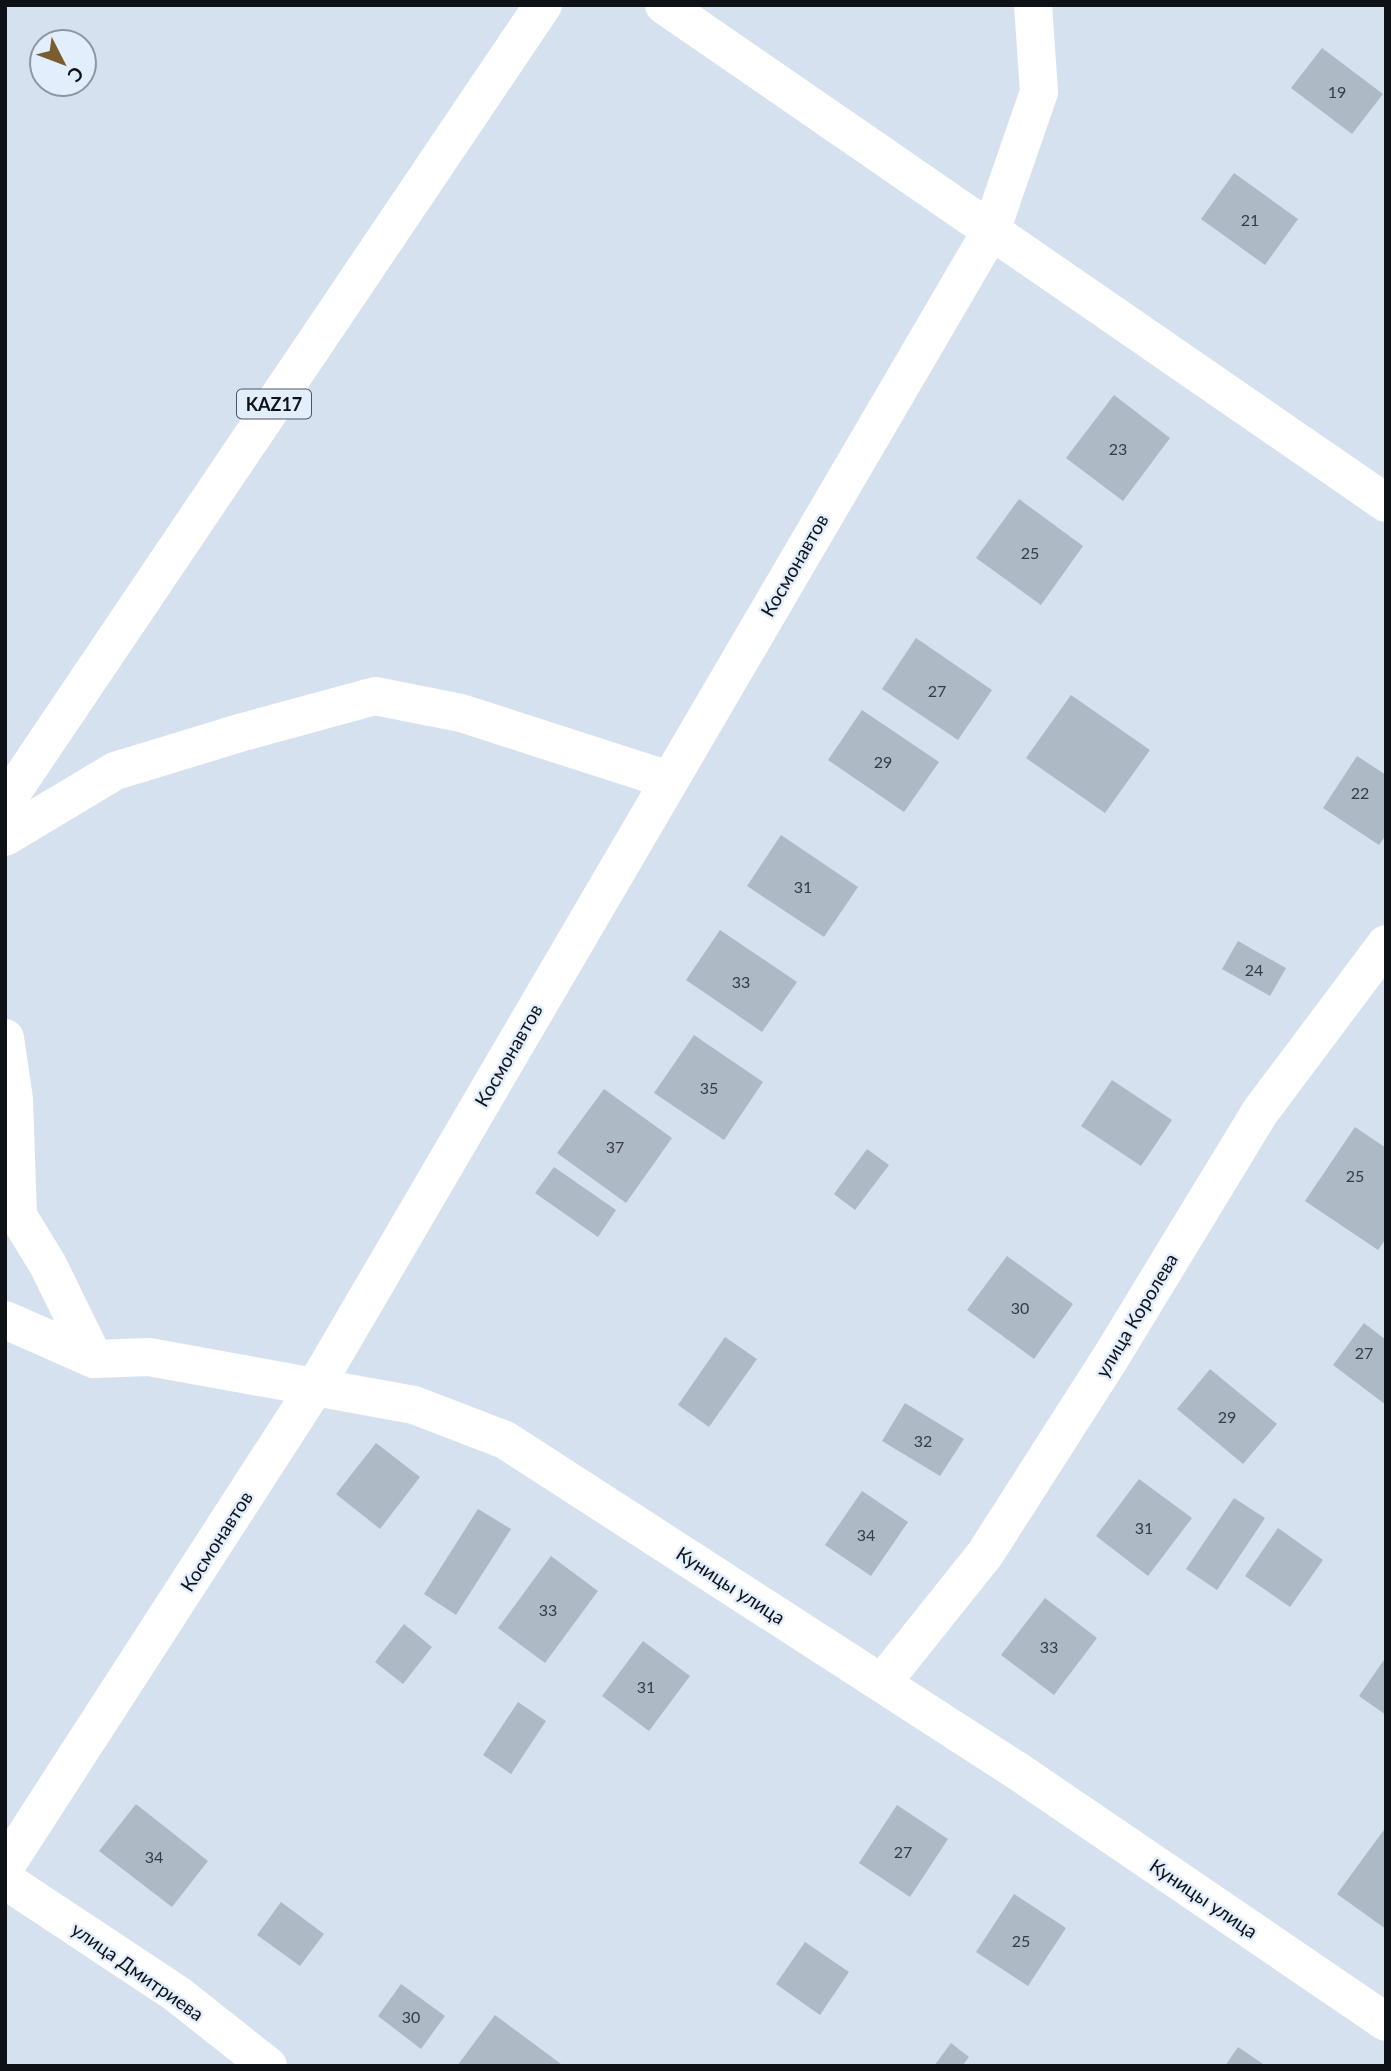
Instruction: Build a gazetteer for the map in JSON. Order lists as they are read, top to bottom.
{
  "streets": {
    "street": [
      "KAZ17",
      "Космонавтов",
      "улица Королева",
      "Куницы улица",
      "улица Дмитриева"
    ]
  },
  "crossings": [
    ["Космонавтов", "Куницы улица"],
    ["улица Королева", "Куницы улица"]
  ],
  "house_numbers": [
    "19",
    "21",
    "23",
    "25",
    "27",
    "29",
    "22",
    "31",
    "24",
    "33",
    "35",
    "37",
    "25",
    "30",
    "27",
    "29",
    "32",
    "31",
    "34",
    "33",
    "33",
    "31",
    "27",
    "34",
    "25",
    "30"
  ],
  "north": "bottom right"
}
